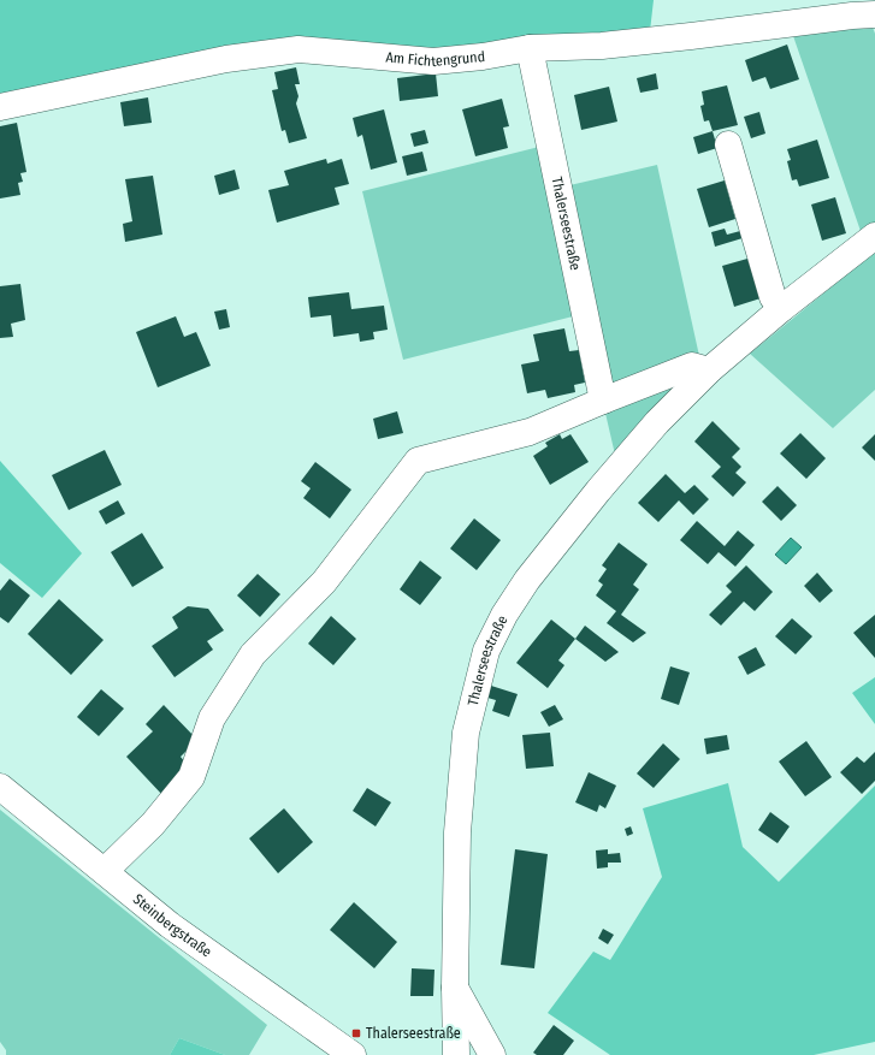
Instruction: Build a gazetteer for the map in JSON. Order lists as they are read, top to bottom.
{
  "streets": {
    "street": ["Am Fichtengrund", "Thalerseestraße", "Steinbergstraße"]
  },
  "crossings": [
    ["Am Fichtengrund", "Thalerseestraße"]
  ],
  "places": {
    "transit": ["Thalerseestraße"]
  }
}
